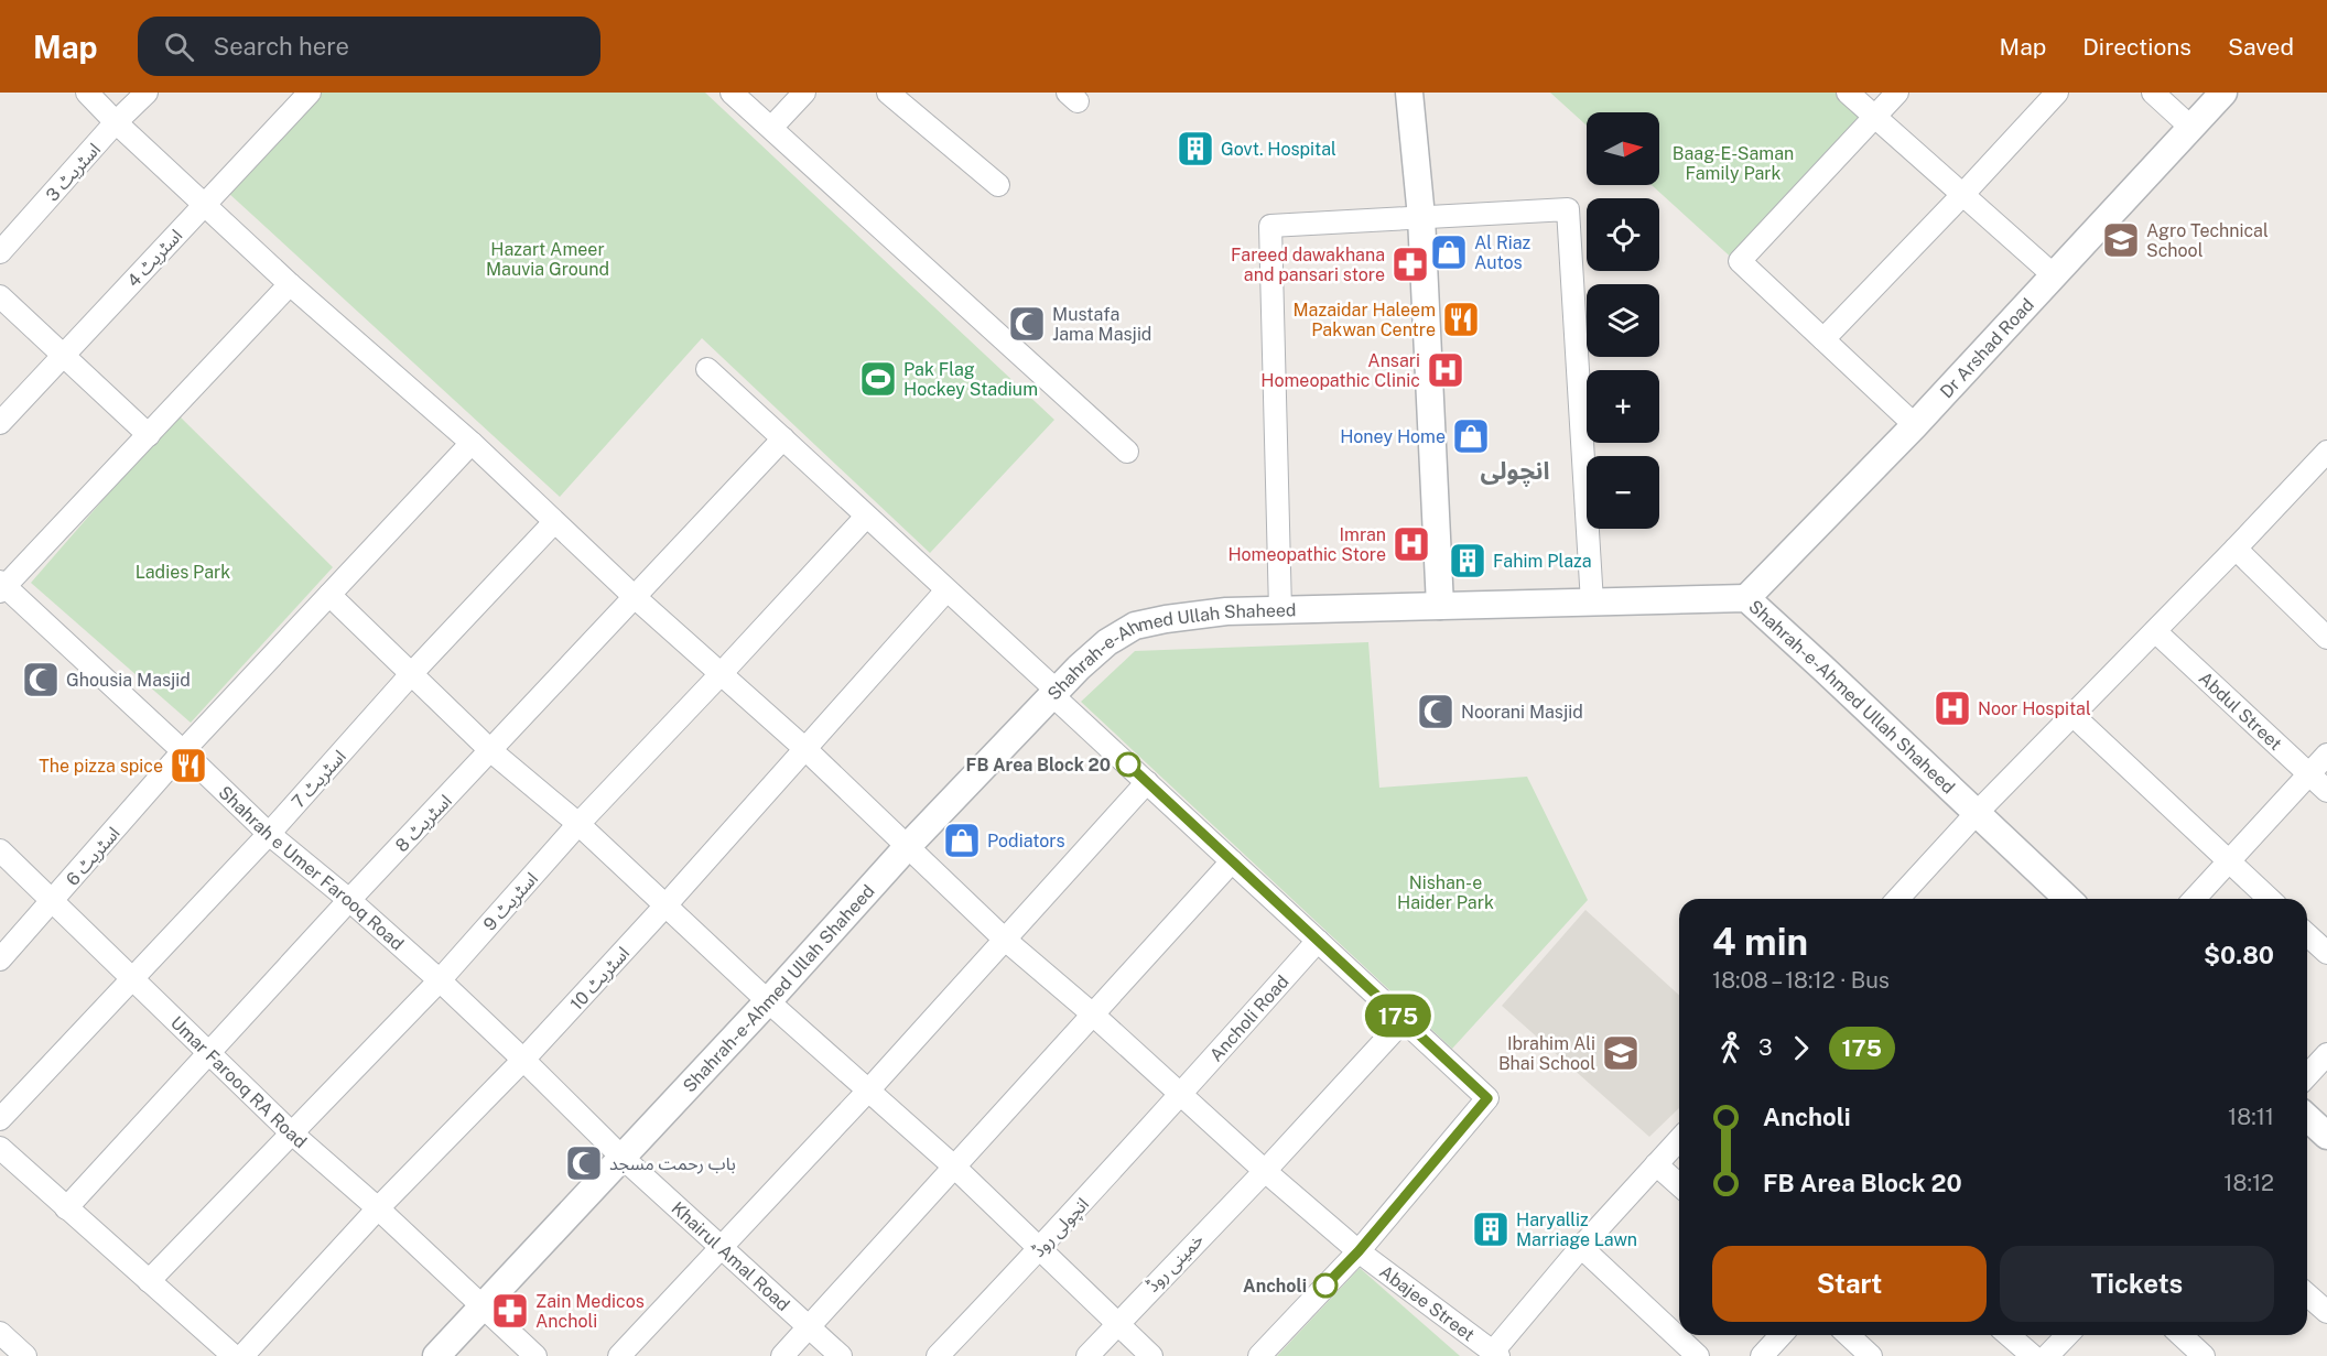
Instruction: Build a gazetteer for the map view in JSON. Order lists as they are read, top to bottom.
{
  "streets": {
    "street": [
      "اسٹریٹ 3",
      "اسٹریٹ 4",
      "Dr Arshad Road",
      "Shahrah-e-Ahmed Ullah Shaheed",
      "Abdul Street",
      "اسٹریٹ 7",
      "اسٹریٹ 8",
      "اسٹریٹ 6",
      "Shahrah e Umer Farooq Road",
      "اسٹریٹ 9",
      "اسٹریٹ 10",
      "Ancholi Road",
      "Umar Farooq RA Road",
      "انچولی روڈ",
      "Khairul Amal Road",
      "خمینی روڈ",
      "Abajee Street"
    ]
  },
  "crossings": [
    ["اسٹریٹ 3", "Abajee Street"],
    ["اسٹریٹ 4", "Abajee Street"],
    ["Dr Arshad Road", "Shahrah-e-Ahmed Ullah Shaheed"],
    ["Shahrah-e-Ahmed Ullah Shaheed", "Shahrah e Umer Farooq Road"],
    ["Shahrah-e-Ahmed Ullah Shaheed", "Umar Farooq RA Road"],
    ["Shahrah-e-Ahmed Ullah Shaheed", "Khairul Amal Road"],
    ["Shahrah-e-Ahmed Ullah Shaheed", "Abajee Street"],
    ["اسٹریٹ 7", "Shahrah e Umer Farooq Road"],
    ["اسٹریٹ 7", "Umar Farooq RA Road"],
    ["اسٹریٹ 7", "Abajee Street"],
    ["اسٹریٹ 8", "Shahrah e Umer Farooq Road"],
    ["اسٹریٹ 8", "Umar Farooq RA Road"],
    ["اسٹریٹ 8", "Abajee Street"],
    ["اسٹریٹ 6", "Shahrah e Umer Farooq Road"],
    ["اسٹریٹ 6", "Umar Farooq RA Road"],
    ["اسٹریٹ 6", "Abajee Street"],
    ["Shahrah e Umer Farooq Road", "اسٹریٹ 9"],
    ["Shahrah e Umer Farooq Road", "اسٹریٹ 10"],
    ["Shahrah e Umer Farooq Road", "Khairul Amal Road"],
    ["اسٹریٹ 9", "Umar Farooq RA Road"],
    ["اسٹریٹ 9", "Abajee Street"],
    ["اسٹریٹ 10", "Umar Farooq RA Road"],
    ["اسٹریٹ 10", "Abajee Street"],
    ["Ancholi Road", "انچولی روڈ"],
    ["Ancholi Road", "Abajee Street"],
    ["انچولی روڈ", "Abajee Street"],
    ["خمینی روڈ", "Abajee Street"]
  ],
  "districts": ["انچولی"],
  "parks": [
    "Baag-E-Saman Family Park",
    "Hazart Ameer Mauvia Ground",
    "Ladies Park",
    "Nishan-e Haider Park"
  ],
  "places": {
    "building": ["Govt. Hospital", "Fahim Plaza", "Haryalliz Marriage Lawn"],
    "school or university": ["Agro Technical School", "Ibrahim Ali Bhai School"],
    "shop": ["Al Riaz Autos", "Honey Home", "Podiators"],
    "pharmacy": ["Fareed dawakhana and pansari store", "Zain Medicos Ancholi"],
    "restaurant": ["Mazaidar Haleem Pakwan Centre", "The pizza spice"],
    "mosque": [
      "Mustafa Jama Masjid",
      "Ghousia Masjid",
      "Noorani Masjid",
      "باب رحمت مسجد"
    ],
    "hospital": ["Ansari Homeopathic Clinic", "Imran Homeopathic Store", "Noor Hospital"],
    "sports": ["Pak Flag Hockey Stadium"],
    "other": ["FB Area Block 20", "Ancholi"]
  },
  "lines": ["bus line 175"],
  "north": "right",
  "page": {
    "header": "Map",
    "search": "Search here",
    "nav": ["Map", "Directions", "Saved"],
    "on_map": "175",
    "map_buttons": ["+", "−"],
    "heading": ["4 min", "18:08 – 18:12 · Bus", "$0.80"],
    "legs": ["3", "175"],
    "list": [
      {
        "name": "Ancholi",
        "value": "18:11"
      },
      {
        "name": "FB Area Block 20",
        "value": "18:12"
      }
    ],
    "buttons": ["Start", "Tickets"]
  }
}
